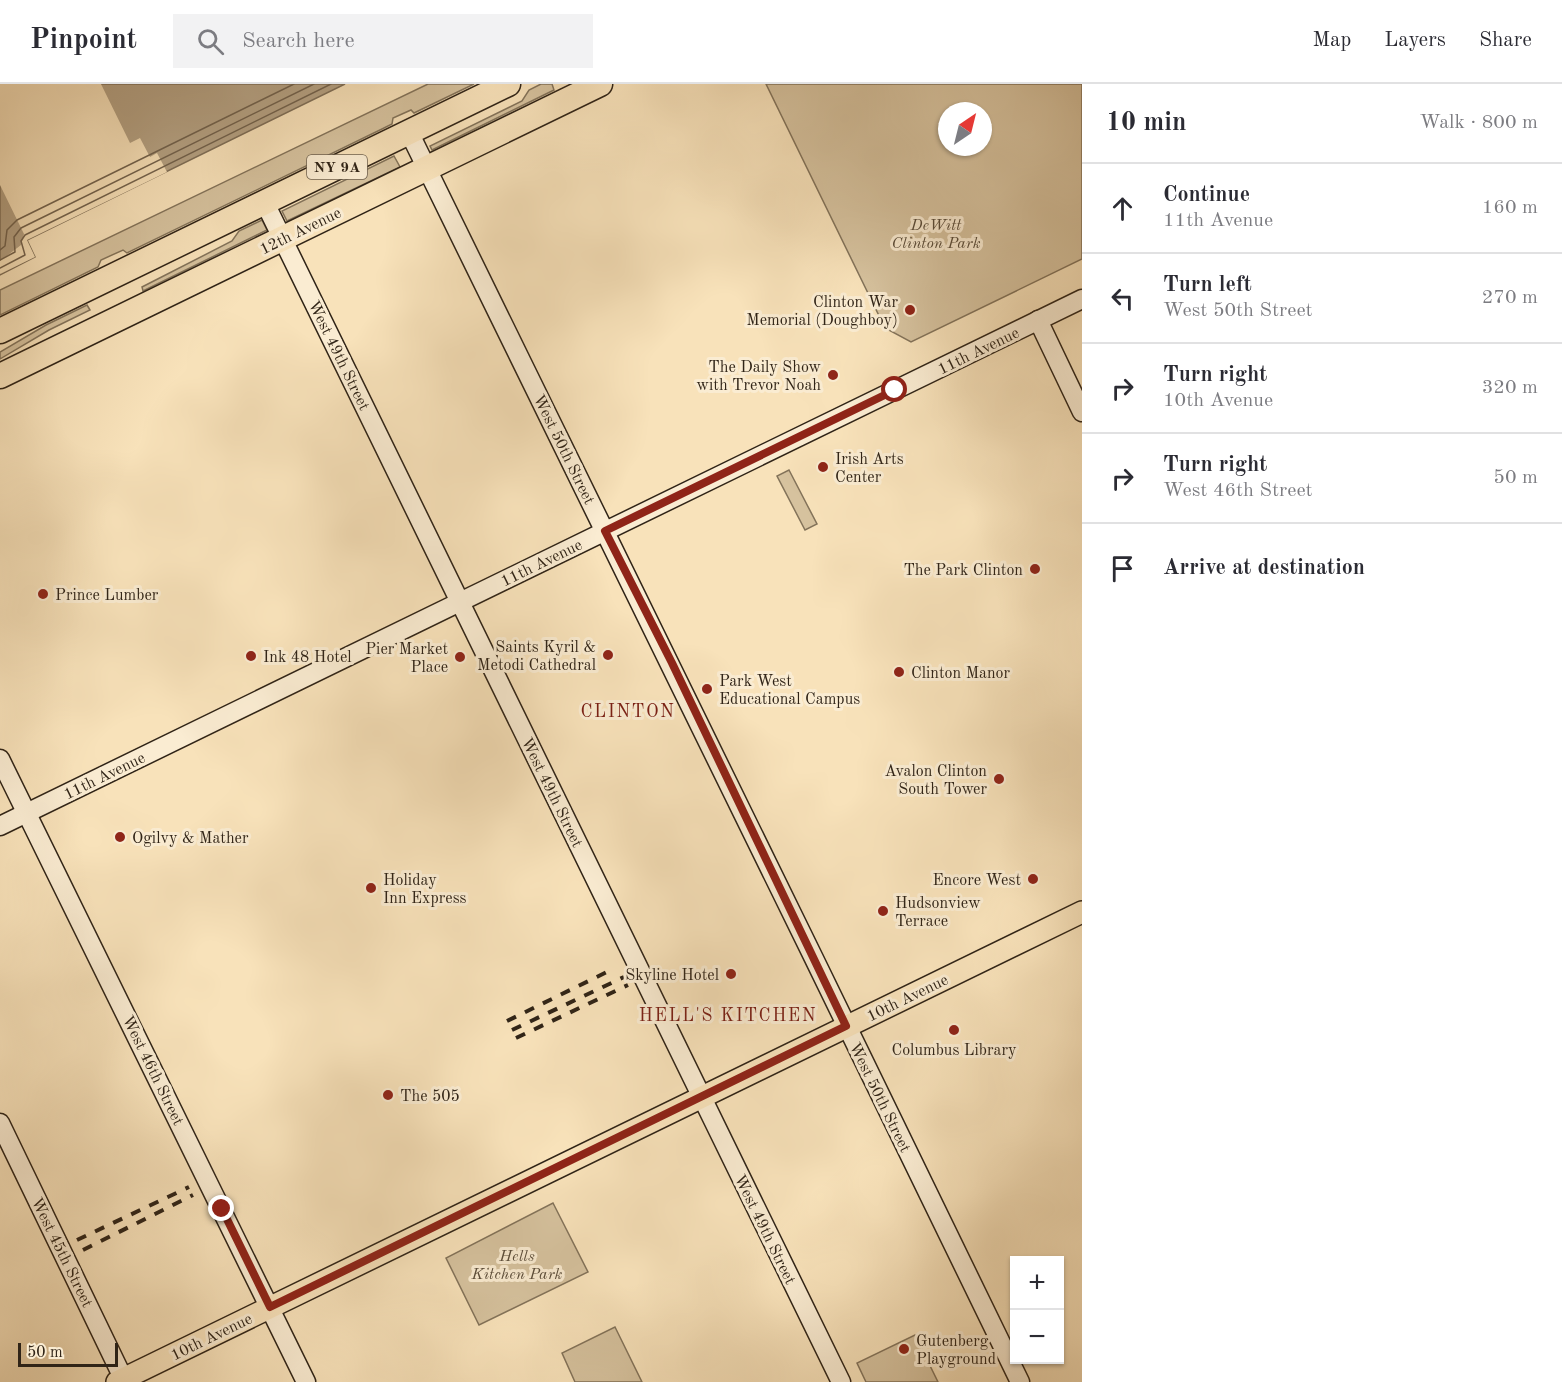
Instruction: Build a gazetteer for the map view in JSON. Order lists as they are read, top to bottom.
{
  "streets": {
    "highway": ["NY 9A", "12th Avenue"],
    "main road": [
      "11th Avenue",
      "West 49th Street",
      "West 50th Street",
      "10th Avenue",
      "West 46th Street",
      "West 45th Street"
    ]
  },
  "crossings": [
    ["NY 9A", "West 49th Street"],
    ["NY 9A", "West 50th Street"],
    ["12th Avenue", "West 49th Street"],
    ["12th Avenue", "West 50th Street"],
    ["11th Avenue", "West 49th Street"],
    ["11th Avenue", "West 50th Street"],
    ["11th Avenue", "West 46th Street"],
    ["West 49th Street", "10th Avenue"],
    ["West 50th Street", "10th Avenue"],
    ["10th Avenue", "West 46th Street"],
    ["10th Avenue", "West 45th Street"]
  ],
  "districts": ["CLINTON", "HELL'S KITCHEN"],
  "parks": ["DeWitt Clinton Park", "Hells Kitchen Park"],
  "places": [
    "Clinton War Memorial (Doughboy)",
    "The Daily Show with Trevor Noah",
    "Irish Arts Center",
    "The Park Clinton",
    "Prince Lumber",
    "Saints Kyril & Metodi Cathedral",
    "Ink 48 Hotel",
    "Pier Market Place",
    "Clinton Manor",
    "Park West Educational Campus",
    "Avalon Clinton South Tower",
    "Ogilvy & Mather",
    "Encore West",
    "Holiday Inn Express",
    "Hudsonview Terrace",
    "Skyline Hotel",
    "Columbus Library",
    "The 505",
    "Gutenberg Playground"
  ],
  "scale_bar": "50 m",
  "north": "top right",
  "page": {
    "header": "Pinpoint",
    "search": "Search here",
    "nav": ["Map", "Layers", "Share"],
    "heading": ["10 min", "Walk · 800 m"],
    "list": [
      ["Continue", "11th Avenue", "160 m"],
      ["Turn left", "West 50th Street", "270 m"],
      ["Turn right", "10th Avenue", "320 m"],
      ["Turn right", "West 46th Street", "50 m"],
      "Arrive at destination"
    ],
    "map_buttons": ["+", "−"],
    "scale": "50 m"
  }
}
